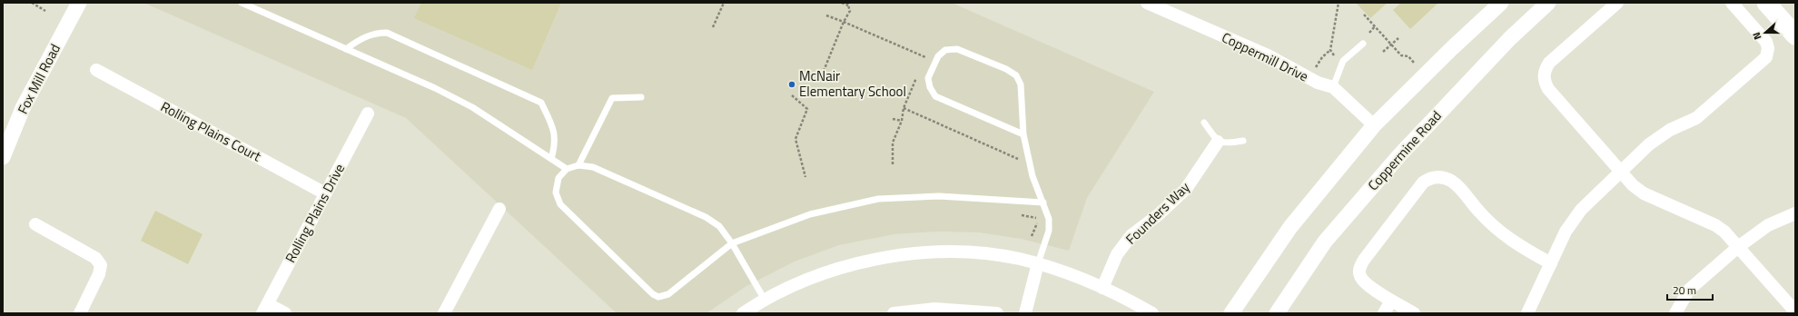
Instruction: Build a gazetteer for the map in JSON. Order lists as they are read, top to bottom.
{
  "streets": {
    "street": [
      "Coppermill Drive",
      "Fox Mill Road",
      "Rolling Plains Court",
      "Coppermine Road",
      "Rolling Plains Drive",
      "Founders Way"
    ]
  },
  "crossings": [
    ["Rolling Plains Court", "Rolling Plains Drive"]
  ],
  "places": ["McNair Elementary School"],
  "scale_bar": "20 m",
  "north": "left"
}
